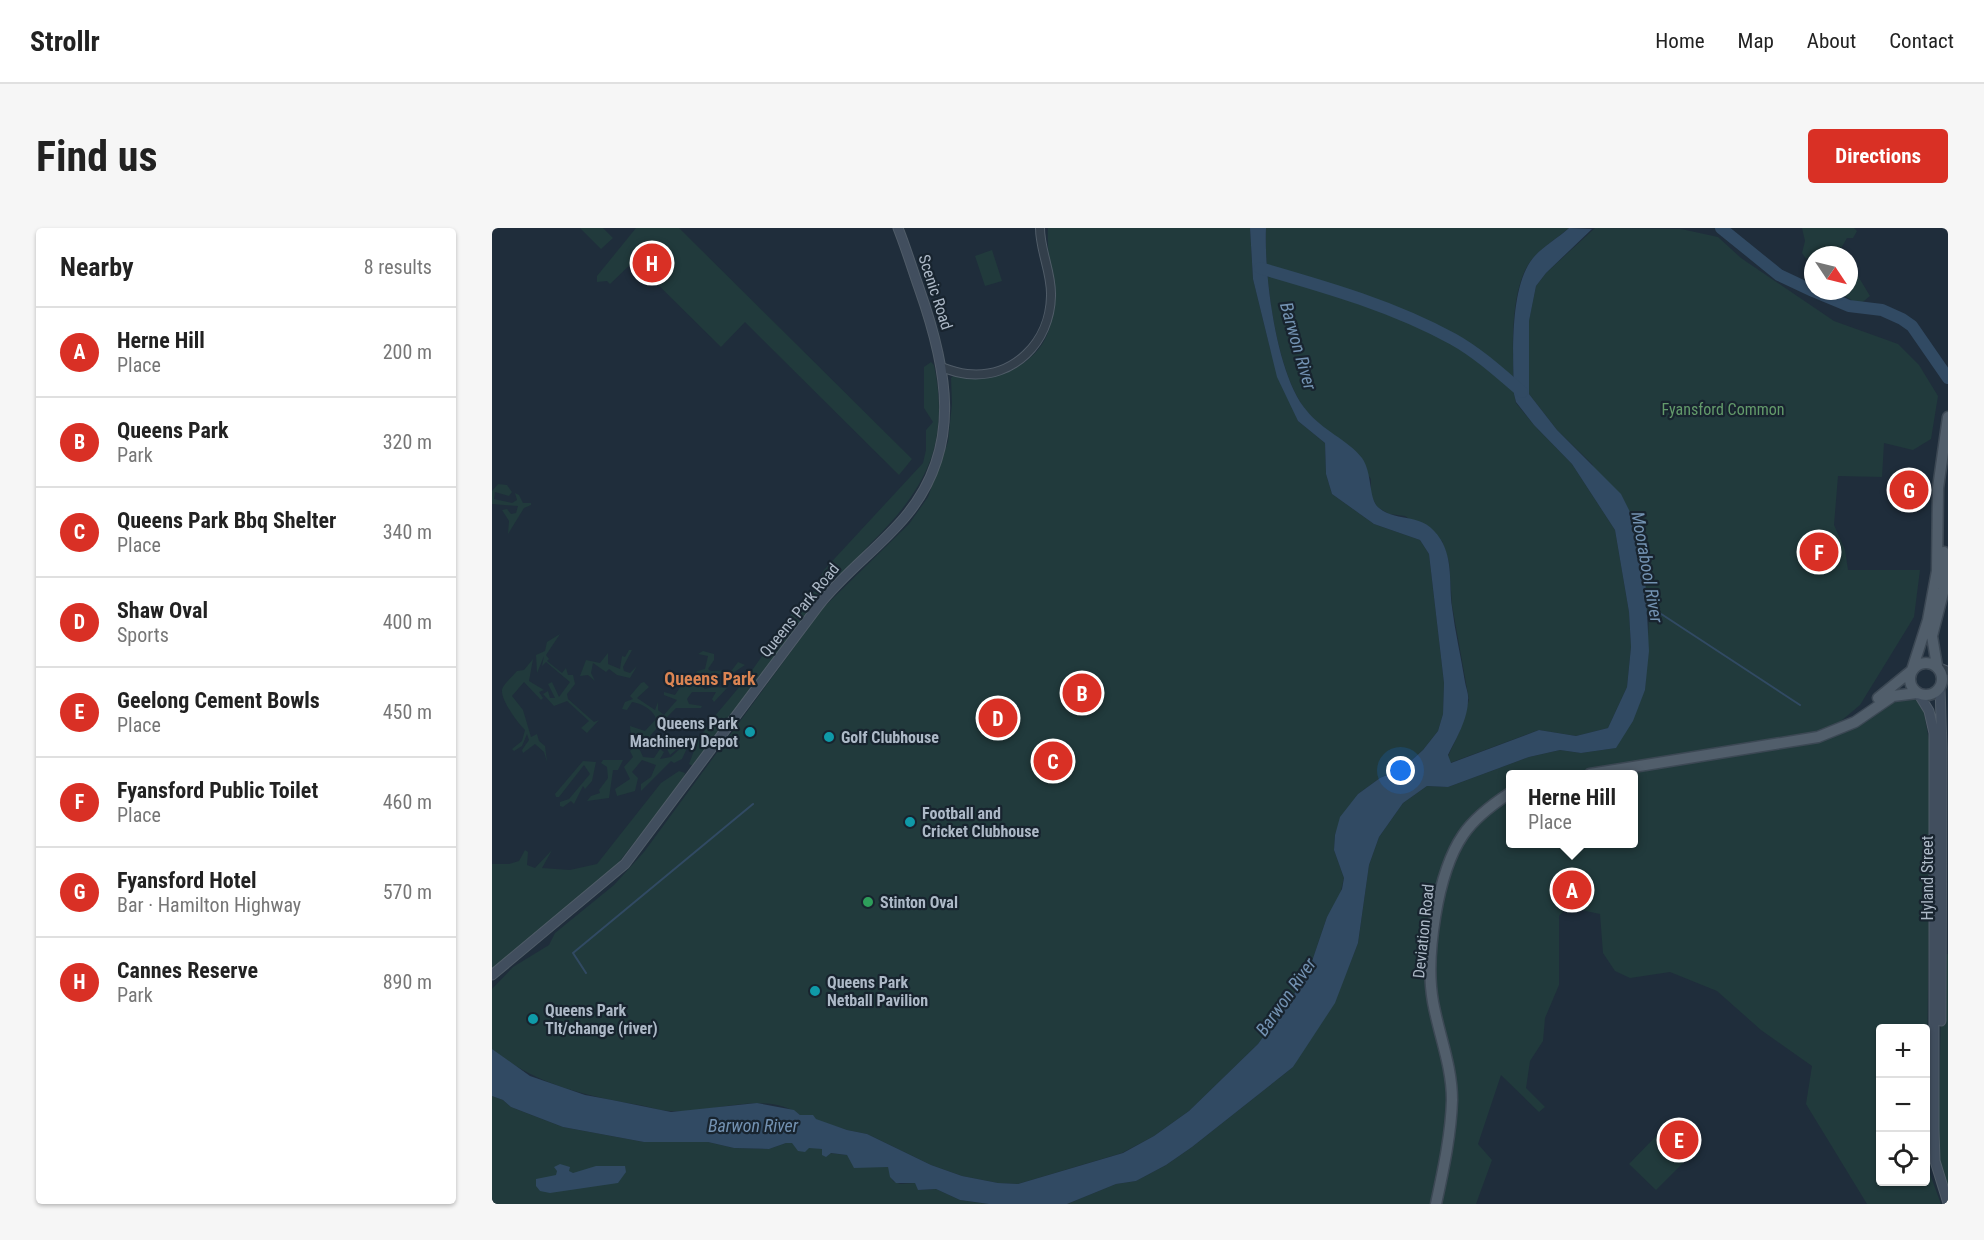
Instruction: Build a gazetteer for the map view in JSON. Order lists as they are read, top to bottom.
{
  "streets": {
    "main road": [
      "Scenic Road",
      "Queens Park Road",
      "Hyland Street",
      "Deviation Road"
    ]
  },
  "crossings": [
    ["Scenic Road", "Queens Park Road"]
  ],
  "districts": ["Queens Park"],
  "water": ["Barwon River", "Moorabool River"],
  "parks": ["Fyansford Common"],
  "places": [
    "Queens Park Machinery Depot",
    "Golf Clubhouse",
    "Football and Cricket Clubhouse",
    "Stinton Oval",
    "Queens Park Netball Pavilion",
    "Queens Park Tlt/change (river)"
  ],
  "north": "bottom right",
  "page": {
    "header": "Strollr",
    "nav": [
      "Home",
      "Map",
      "About",
      "Contact"
    ],
    "buttons": "Directions",
    "title": "Find us",
    "heading": ["Nearby", "8 results"],
    "pins": [
      "H",
      "G",
      "F",
      "B",
      "D",
      "C",
      "A",
      "E"
    ],
    "list": [
      {
        "mark": "A",
        "name": "Herne Hill",
        "note": "Place",
        "value": "200 m"
      },
      {
        "mark": "B",
        "name": "Queens Park",
        "note": "Park",
        "value": "320 m"
      },
      {
        "mark": "C",
        "name": "Queens Park Bbq Shelter",
        "note": "Place",
        "value": "340 m"
      },
      {
        "mark": "D",
        "name": "Shaw Oval",
        "note": "Sports",
        "value": "400 m"
      },
      {
        "mark": "E",
        "name": "Geelong Cement Bowls",
        "note": "Place",
        "value": "450 m"
      },
      {
        "mark": "F",
        "name": "Fyansford Public Toilet",
        "note": "Place",
        "value": "460 m"
      },
      {
        "mark": "G",
        "name": "Fyansford Hotel",
        "note": "Bar · Hamilton Highway",
        "value": "570 m"
      },
      {
        "mark": "H",
        "name": "Cannes Reserve",
        "note": "Park",
        "value": "890 m"
      }
    ],
    "popup": ["Herne Hill", "Place"],
    "map_buttons": ["+", "−"]
  }
}
